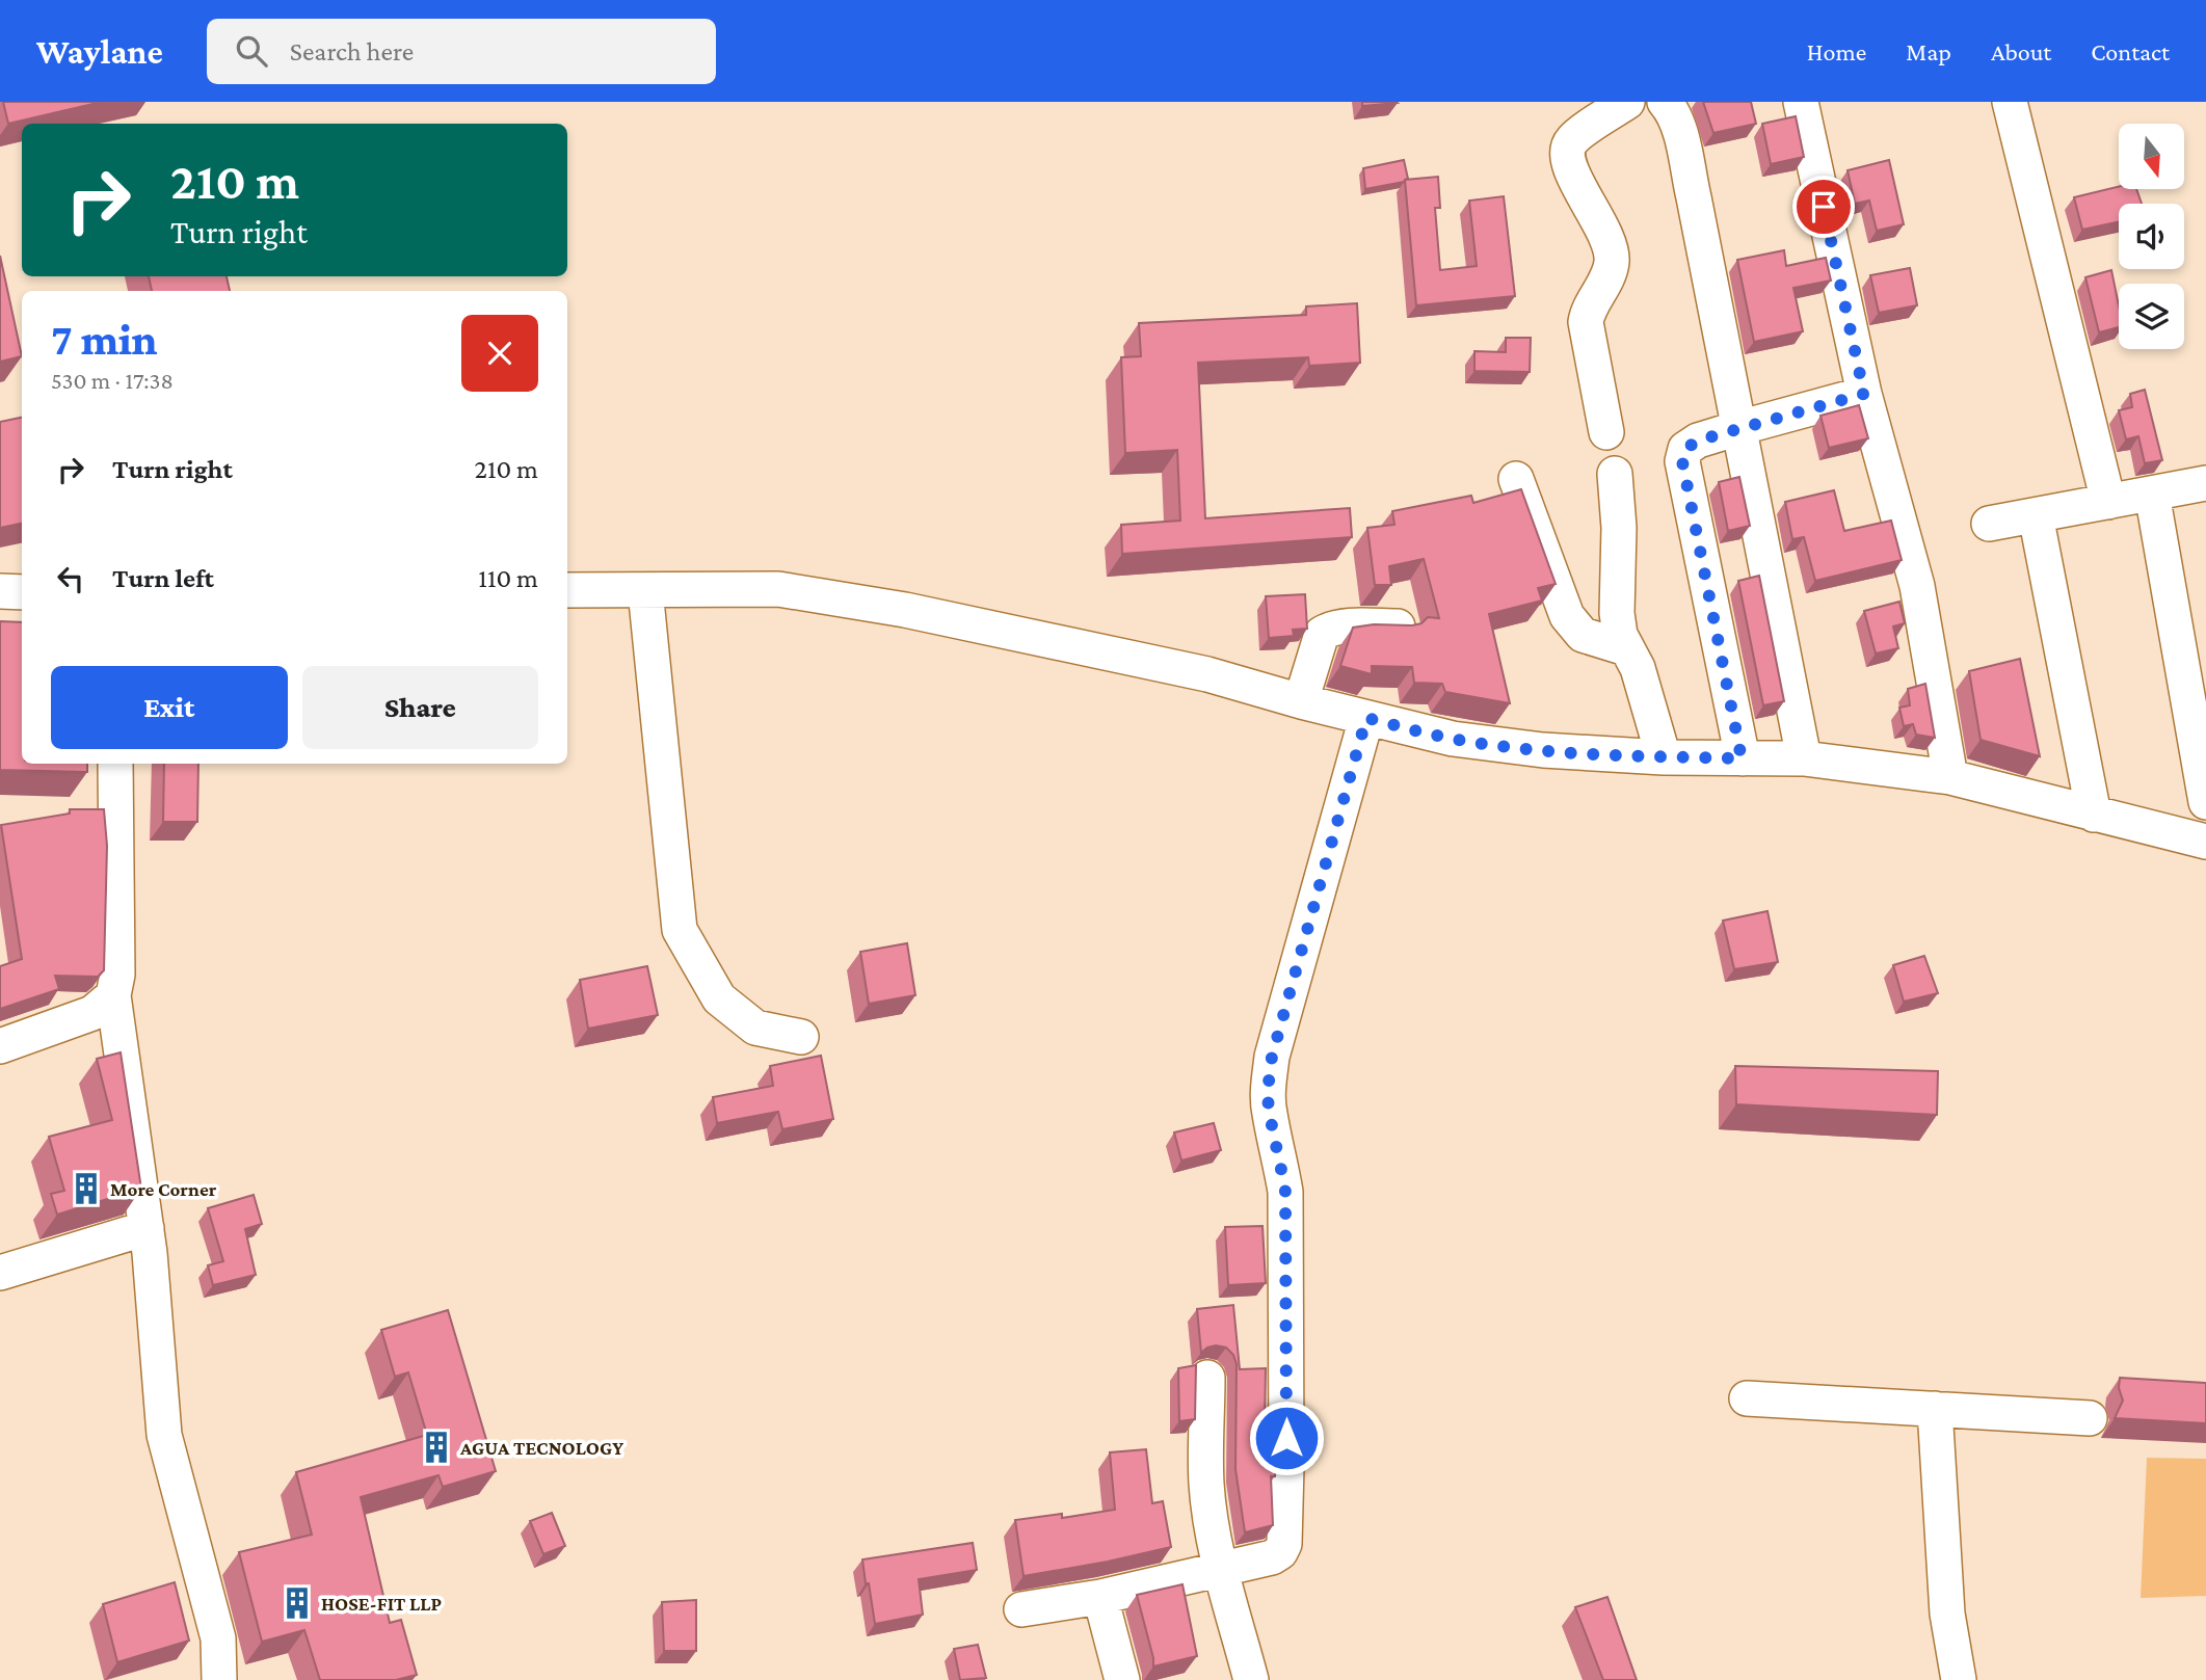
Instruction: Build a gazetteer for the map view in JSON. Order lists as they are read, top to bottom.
{
  "places": {
    "building": ["More Corner", "AGUA TECNOLOGY", "HOSE-FIT LLP"]
  },
  "north": "bottom",
  "page": {
    "header": "Waylane",
    "search": "Search here",
    "nav": [
      "Home",
      "Map",
      "About",
      "Contact"
    ],
    "turn": ["210 m", "Turn right"],
    "heading": ["7 min", "530 m · 17:38"],
    "list": [
      {
        "name": "Turn right",
        "value": "210 m"
      },
      {
        "name": "Turn left",
        "value": "110 m"
      }
    ],
    "buttons": ["Exit", "Share"]
  }
}
